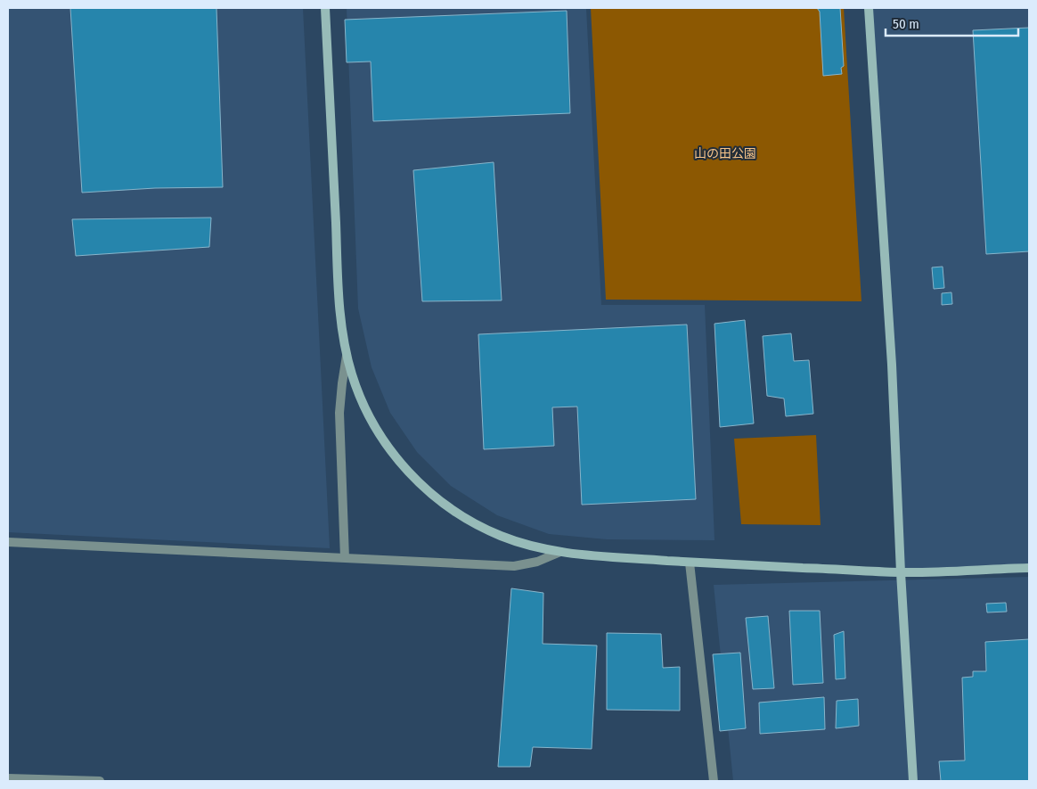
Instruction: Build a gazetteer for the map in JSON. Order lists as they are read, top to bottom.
{
  "parks": ["山の田公園"],
  "scale_bar": "50 m"
}
